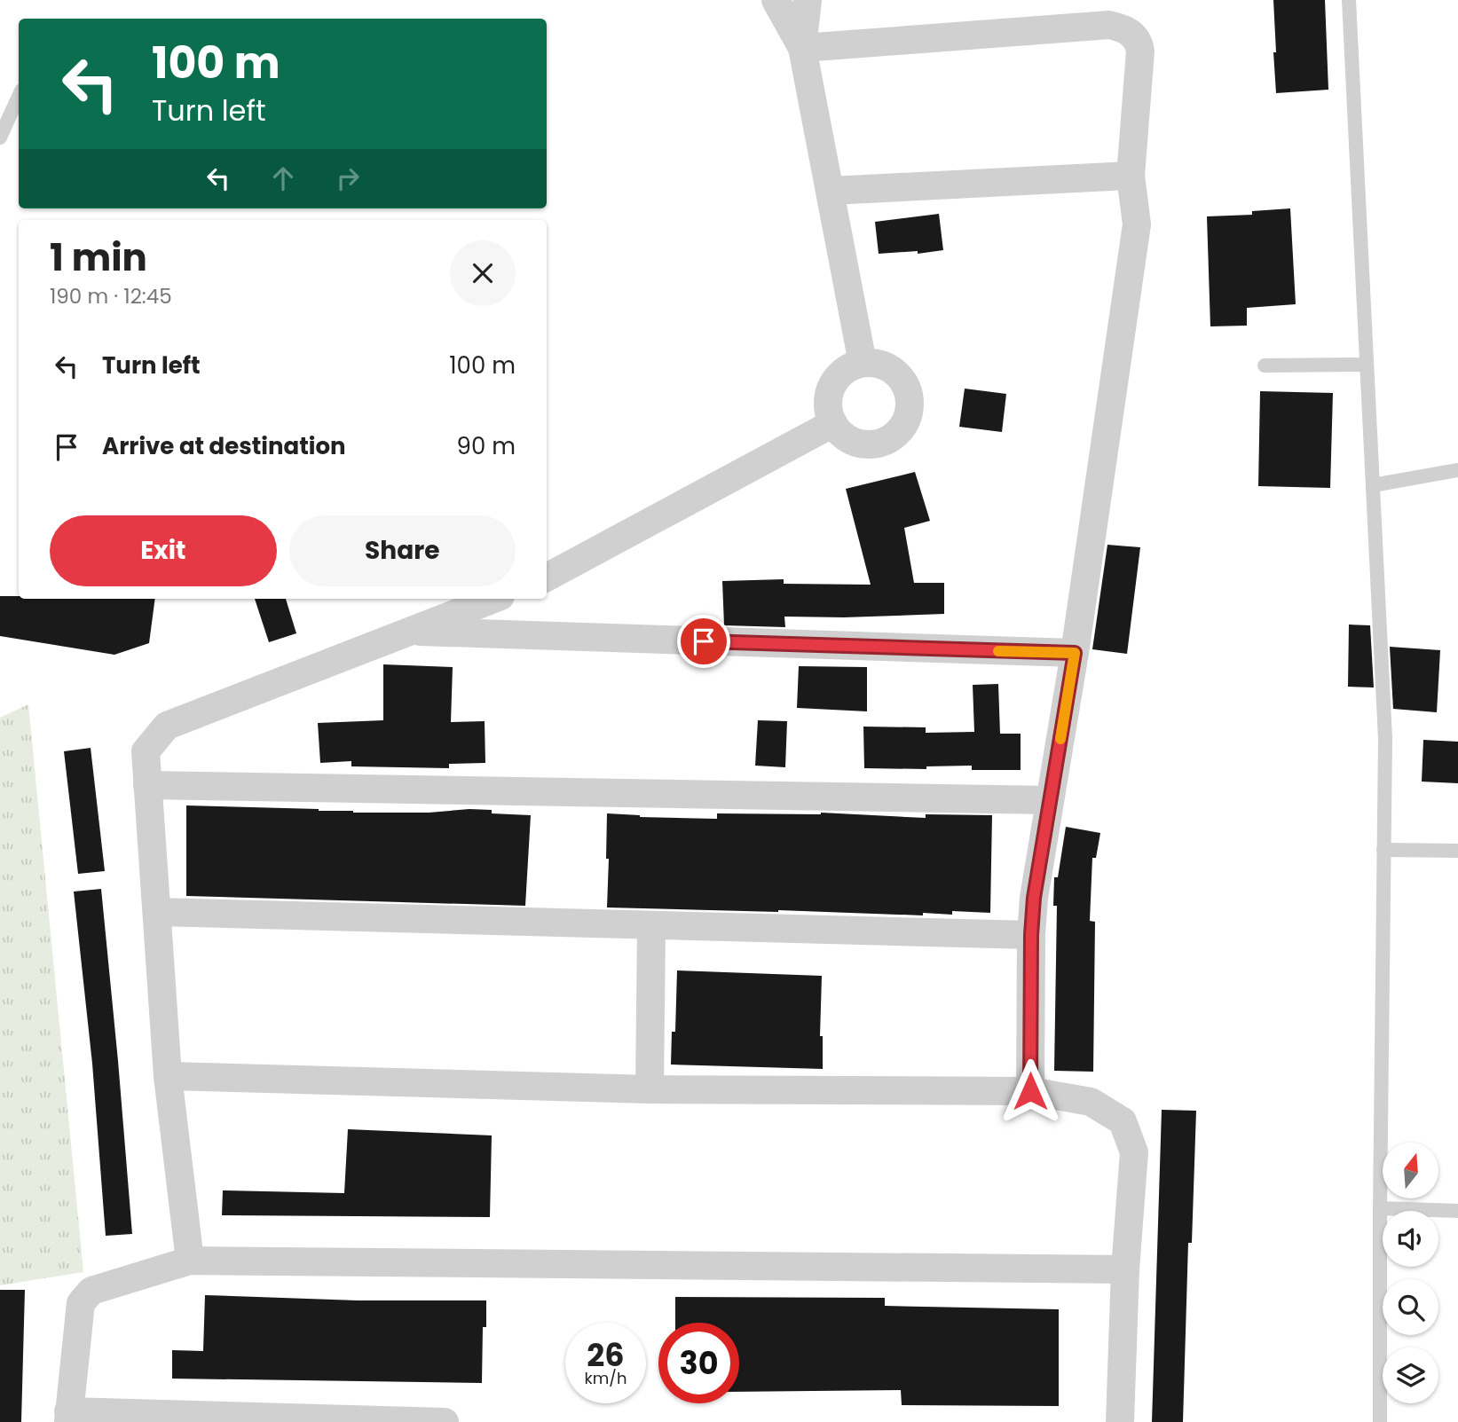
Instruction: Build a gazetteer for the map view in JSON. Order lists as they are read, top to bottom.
{
  "north": "top",
  "page": {
    "turn": ["100 m", "Turn left"],
    "heading": ["1 min", "190 m · 12:45"],
    "list": [
      {
        "name": "Turn left",
        "value": "100 m"
      },
      {
        "name": "Arrive at destination",
        "value": "90 m"
      }
    ],
    "buttons": ["Exit", "Share"],
    "speed": "26 km/h",
    "limit": "30"
  }
}
